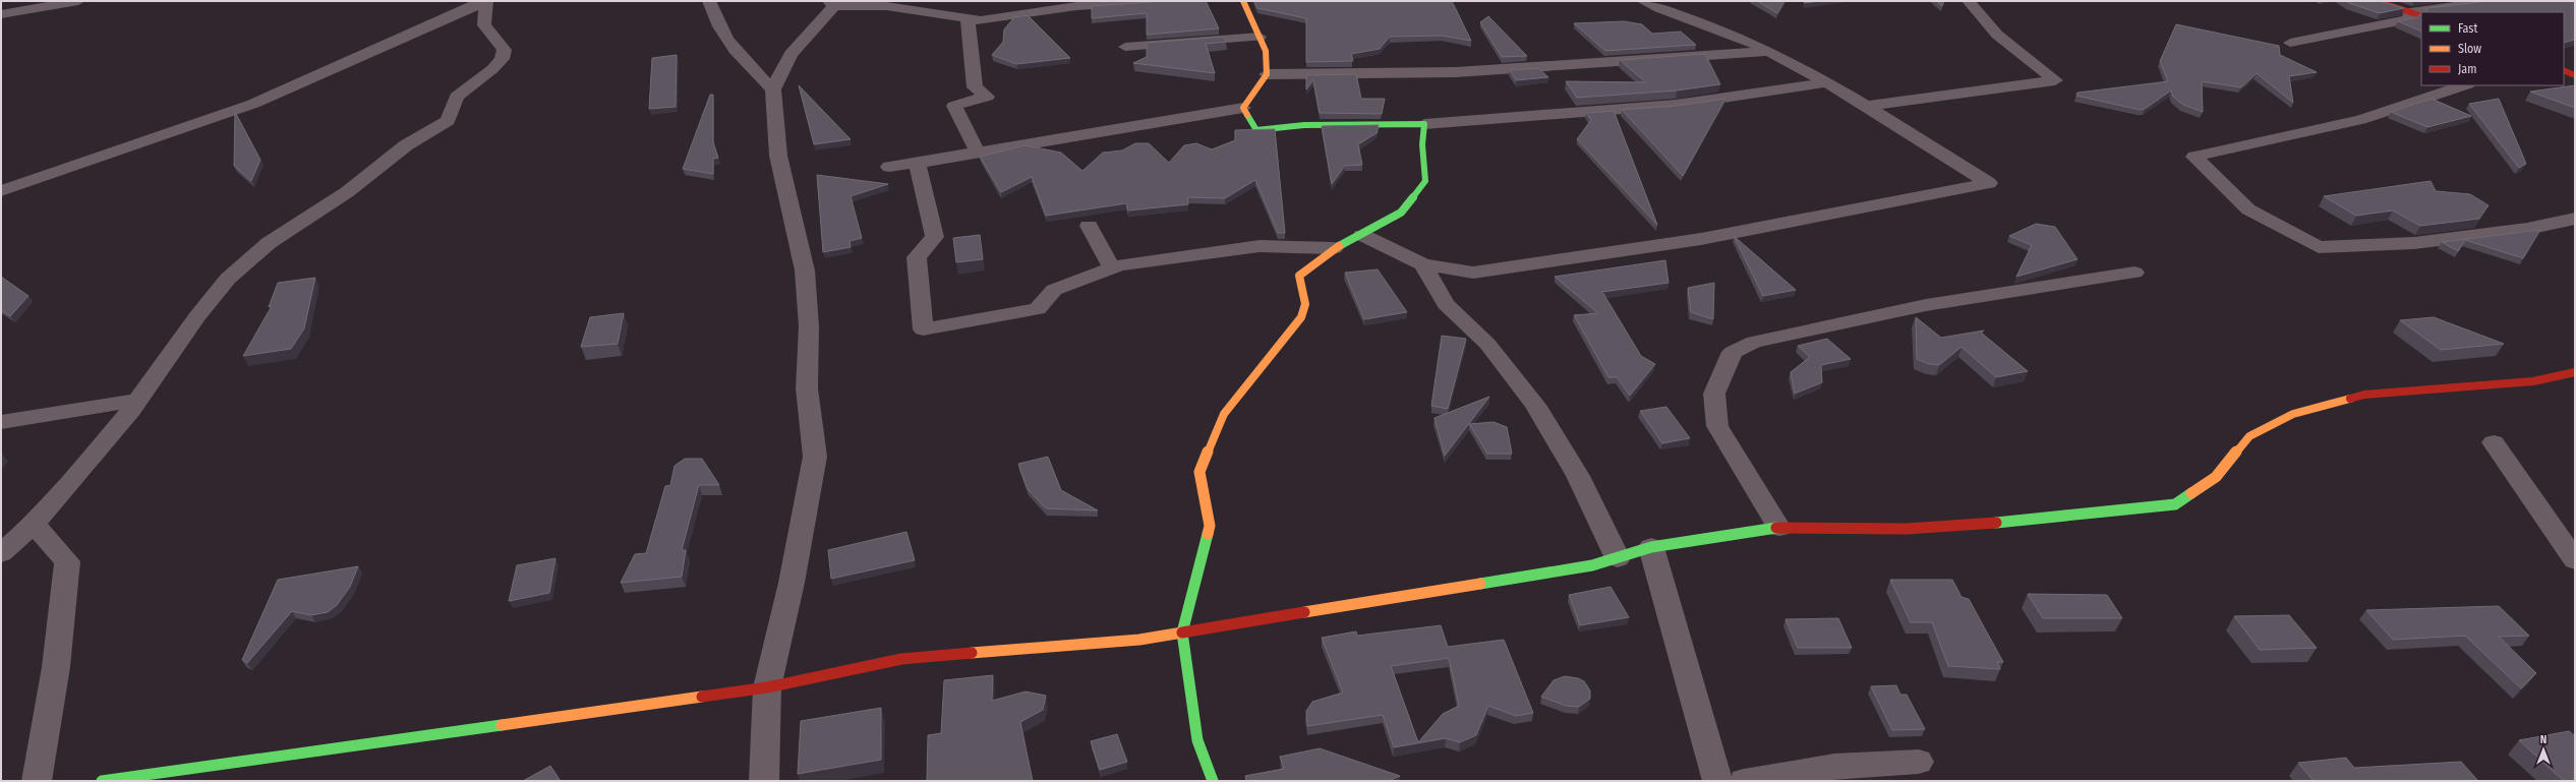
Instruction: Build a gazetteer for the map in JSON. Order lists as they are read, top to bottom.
{
  "legend": ["Fast", "Slow", "Jam"],
  "north": "top"
}
